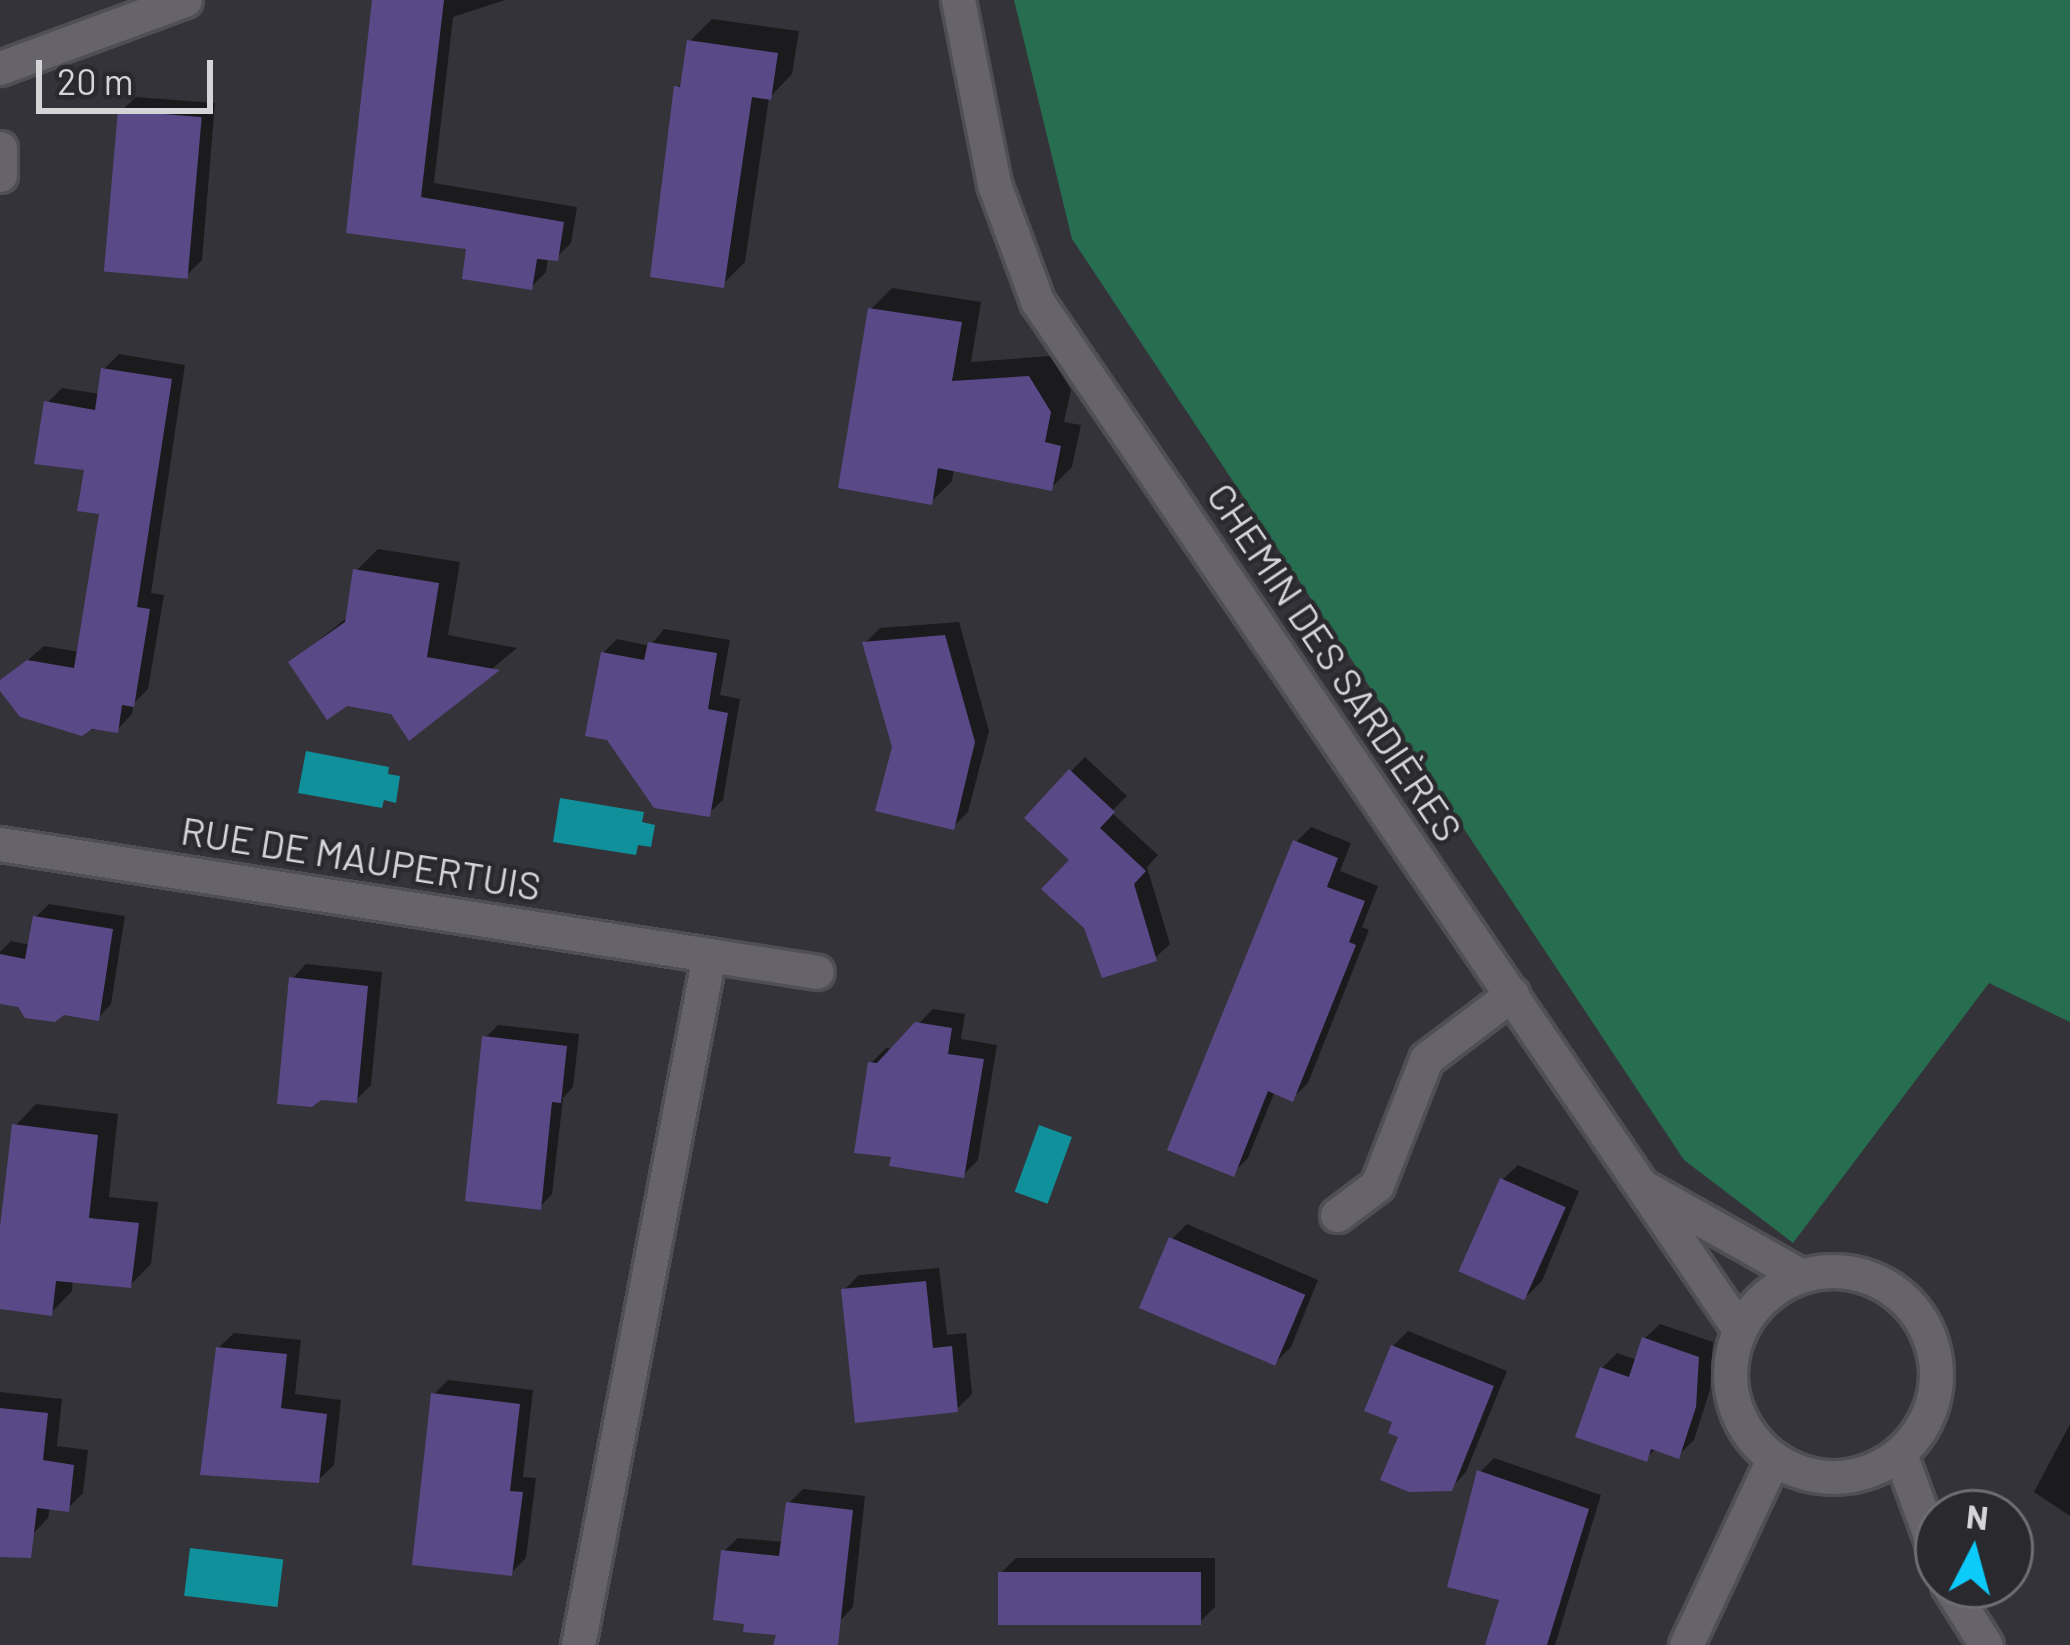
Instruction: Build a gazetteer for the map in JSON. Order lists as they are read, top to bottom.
{
  "streets": {
    "street": ["CHEMIN DES SARDIÈRES", "RUE DE MAUPERTUIS"]
  },
  "scale_bar": "20 m",
  "north": "top"
}
